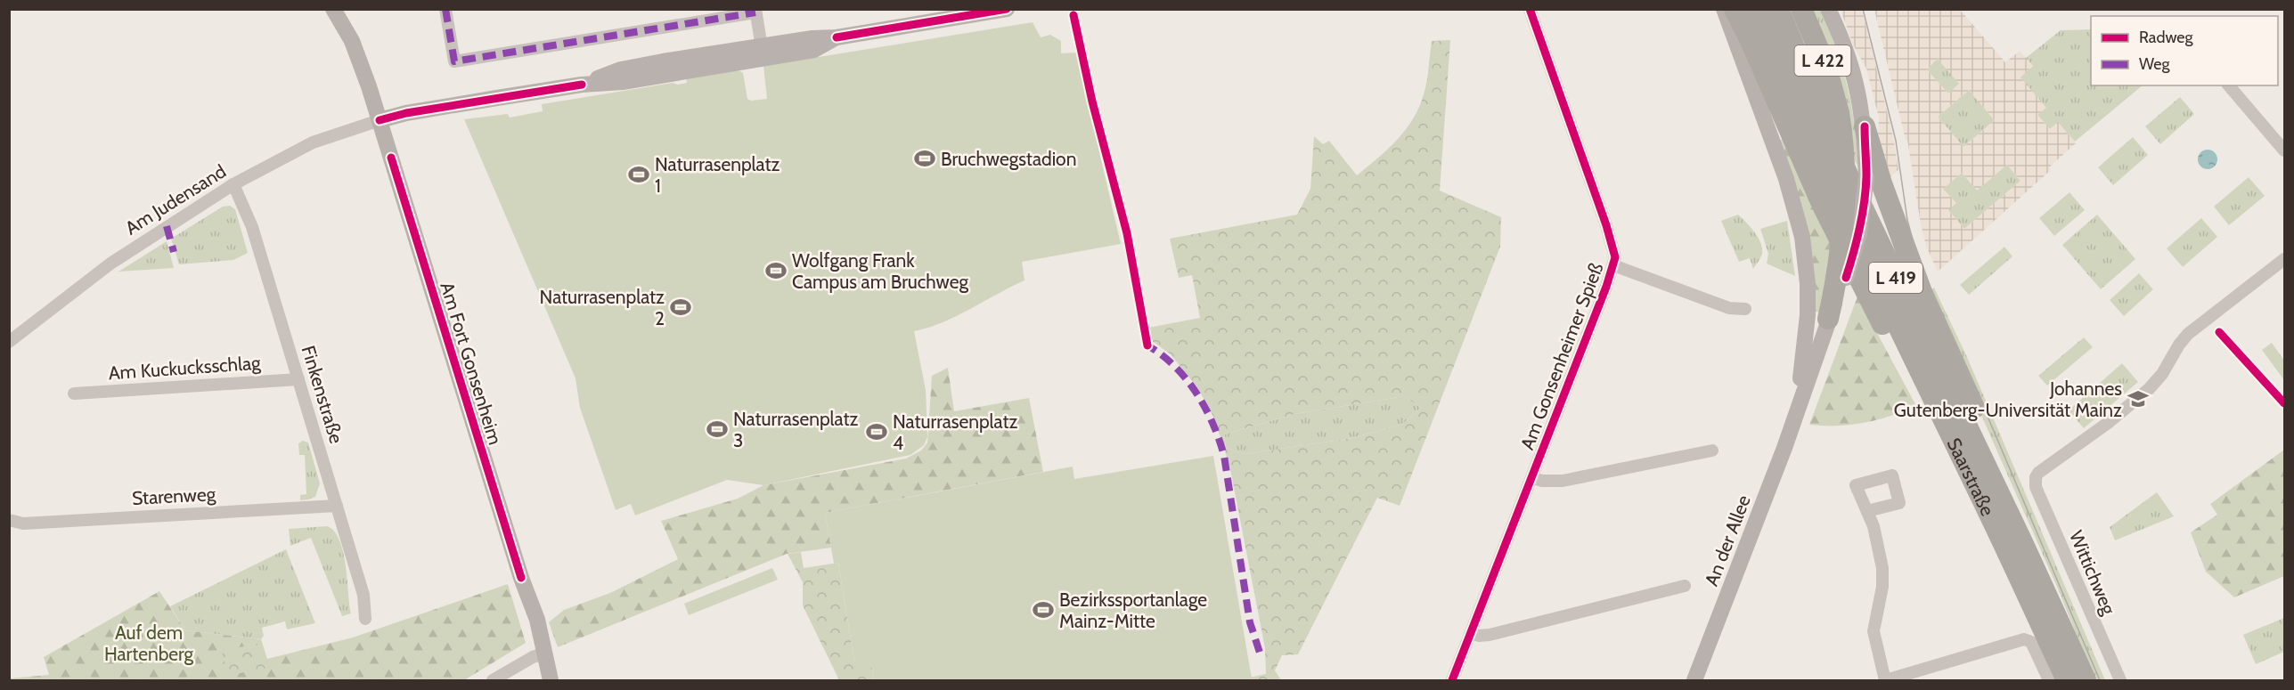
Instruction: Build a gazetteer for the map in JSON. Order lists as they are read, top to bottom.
{
  "streets": {
    "highway": ["L 422", "L 419", "Saarstraße"],
    "street": [
      "Am Judensand",
      "Am Gonsenheimer Spieß",
      "Am Fort Gonsenheim",
      "Am Kuckucksschlag",
      "Finkenstraße",
      "Starenweg",
      "An der Allee",
      "Wittichweg"
    ]
  },
  "crossings": [
    ["L 422", "An der Allee"],
    ["Am Judensand", "Am Fort Gonsenheim"],
    ["Am Judensand", "Finkenstraße"],
    ["L 419", "Saarstraße"],
    ["Am Kuckucksschlag", "Finkenstraße"],
    ["Finkenstraße", "Starenweg"]
  ],
  "parks": ["Auf dem Hartenberg"],
  "places": {
    "sports": [
      "Bruchwegstadion",
      "Naturrasenplatz 1",
      "Wolfgang Frank Campus am Bruchweg",
      "Naturrasenplatz 2",
      "Naturrasenplatz 3",
      "Naturrasenplatz 4",
      "Bezirkssportanlage Mainz-Mitte"
    ],
    "school or university": ["Johannes Gutenberg-Universität Mainz"]
  },
  "legend": ["Radweg", "Weg"]
}
